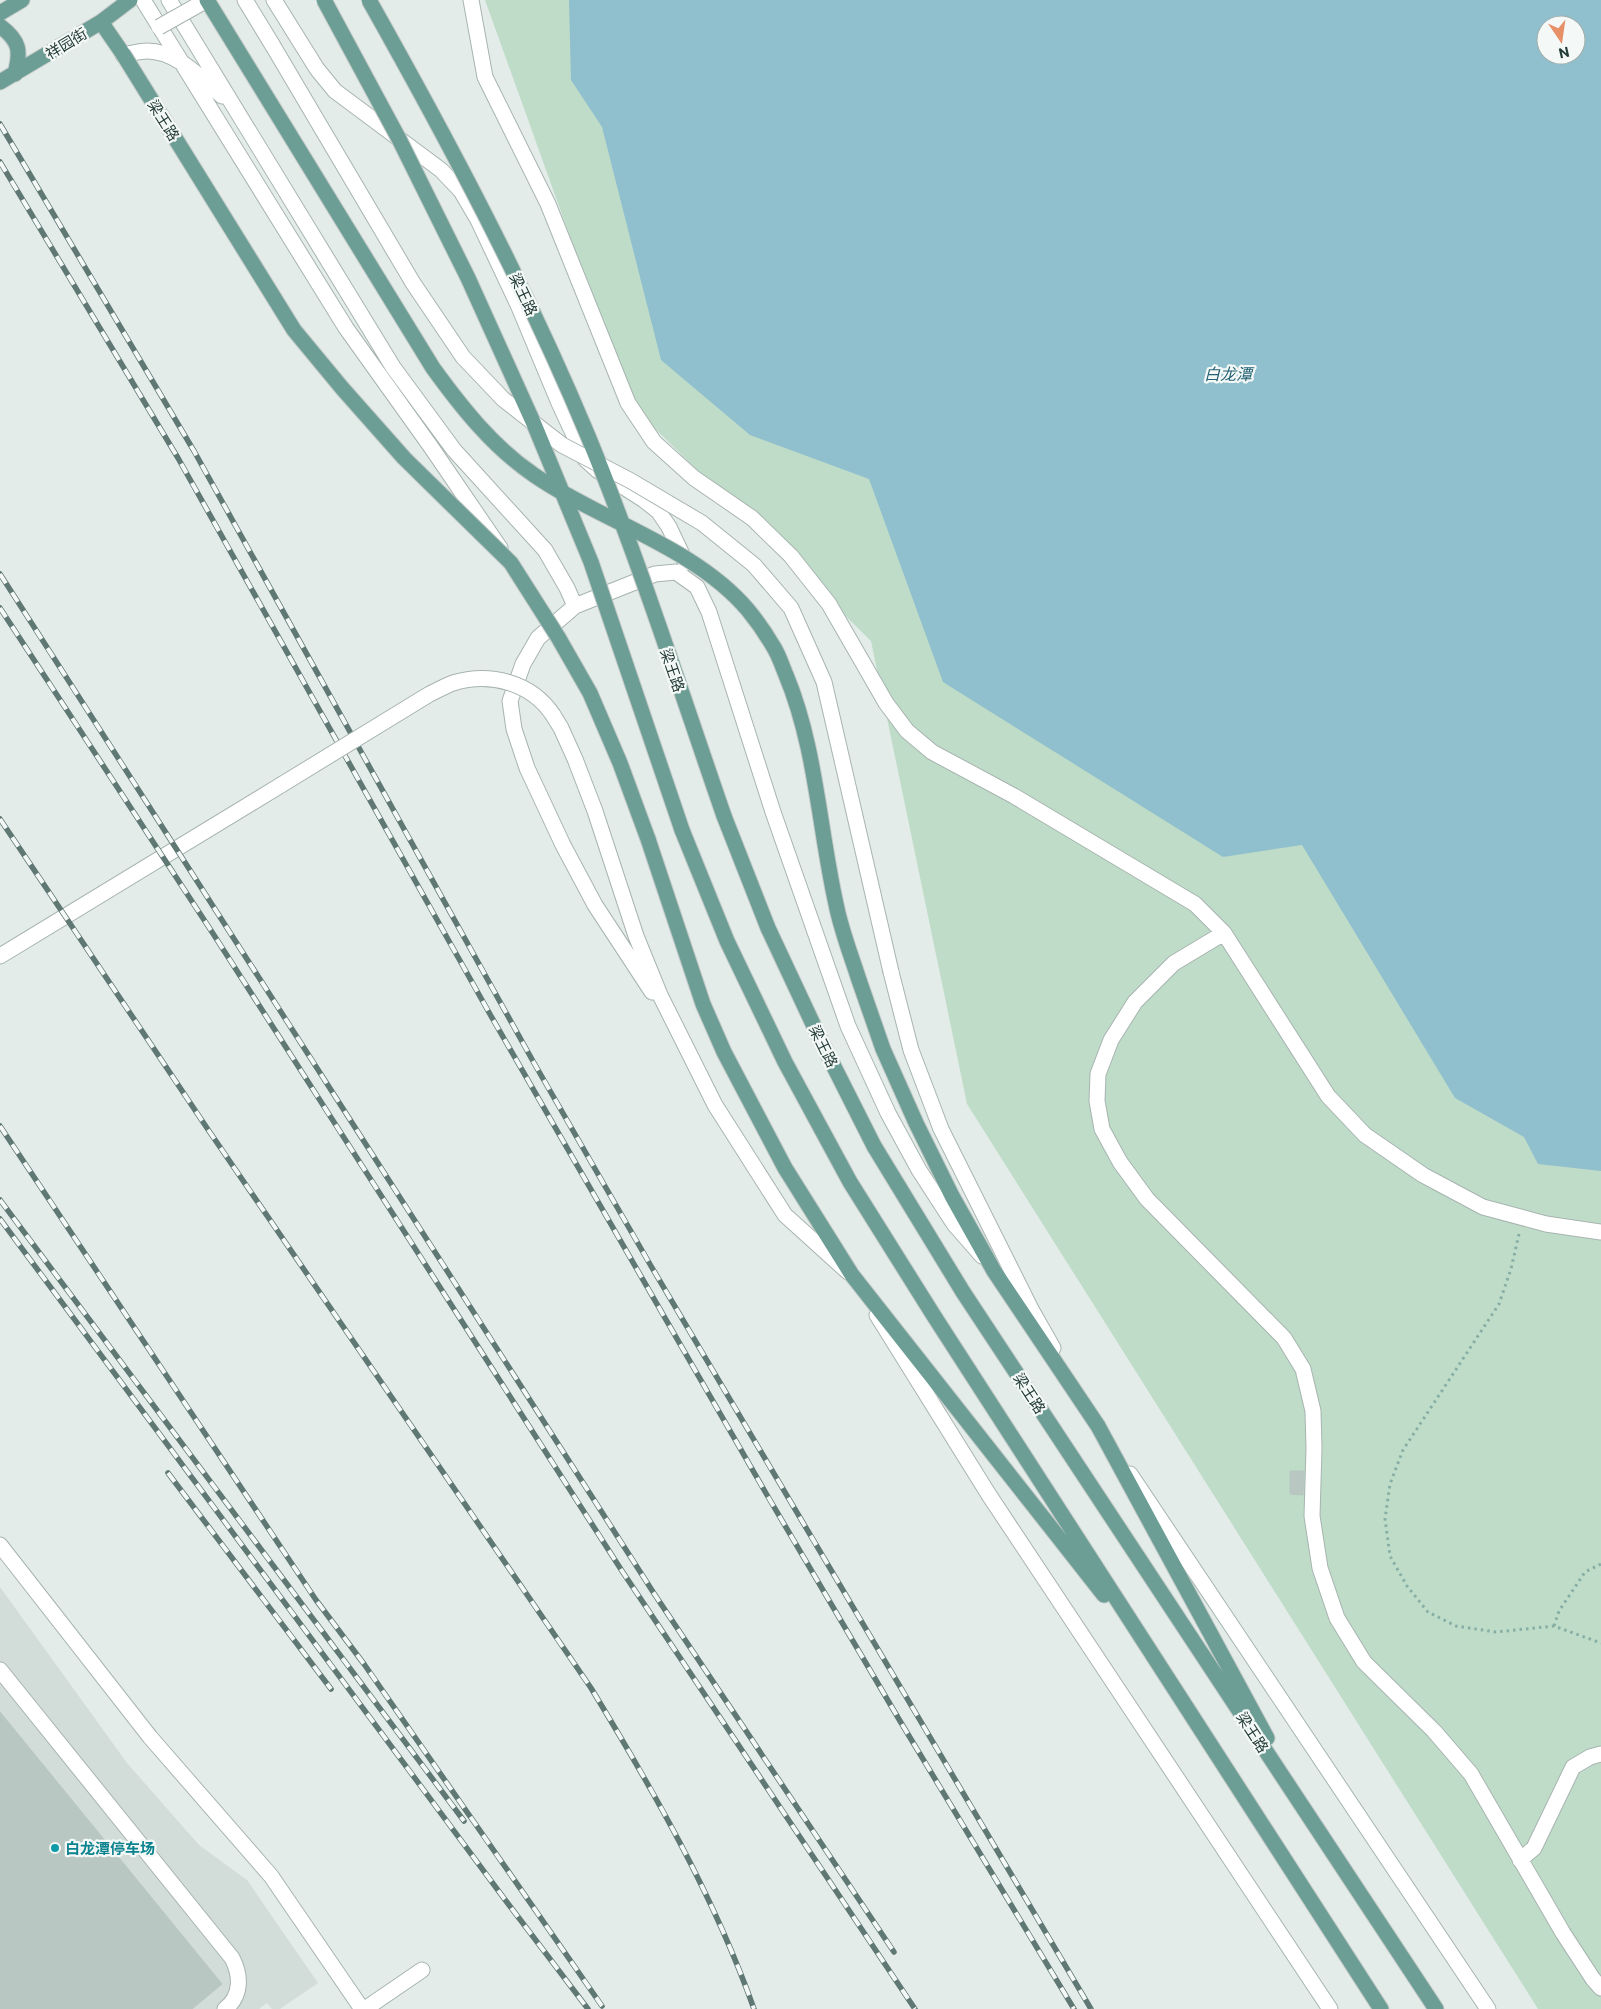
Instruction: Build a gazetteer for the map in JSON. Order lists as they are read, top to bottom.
{
  "streets": {
    "main road": ["祥园街", "梁王路"]
  },
  "crossings": [
    ["祥园街", "梁王路"]
  ],
  "water": ["白龙潭"],
  "places": ["白龙潭停车场"],
  "north": "bottom"
}
